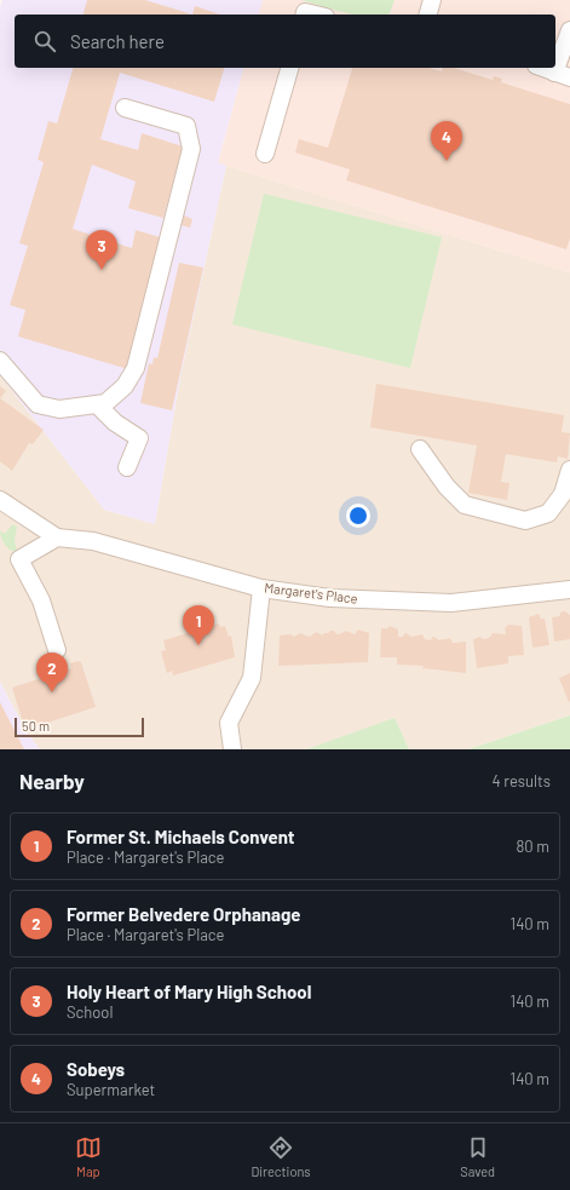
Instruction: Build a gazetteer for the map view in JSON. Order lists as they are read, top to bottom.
{
  "streets": {
    "street": ["Margaret's Place"]
  },
  "scale_bar": "50 m",
  "page": {
    "search": "Search here",
    "pins": [
      "4",
      "3",
      "1",
      "2"
    ],
    "scale": "50 m",
    "heading": ["Nearby", "4 results"],
    "list": [
      {
        "mark": "1",
        "name": "Former St. Michaels Convent",
        "note": "Place · Margaret's Place",
        "value": "80 m"
      },
      {
        "mark": "2",
        "name": "Former Belvedere Orphanage",
        "note": "Place · Margaret's Place",
        "value": "140 m"
      },
      {
        "mark": "3",
        "name": "Holy Heart of Mary High School",
        "note": "School",
        "value": "140 m"
      },
      {
        "mark": "4",
        "name": "Sobeys",
        "note": "Supermarket",
        "value": "140 m"
      }
    ],
    "nav": ["Map", "Directions", "Saved"]
  }
}
